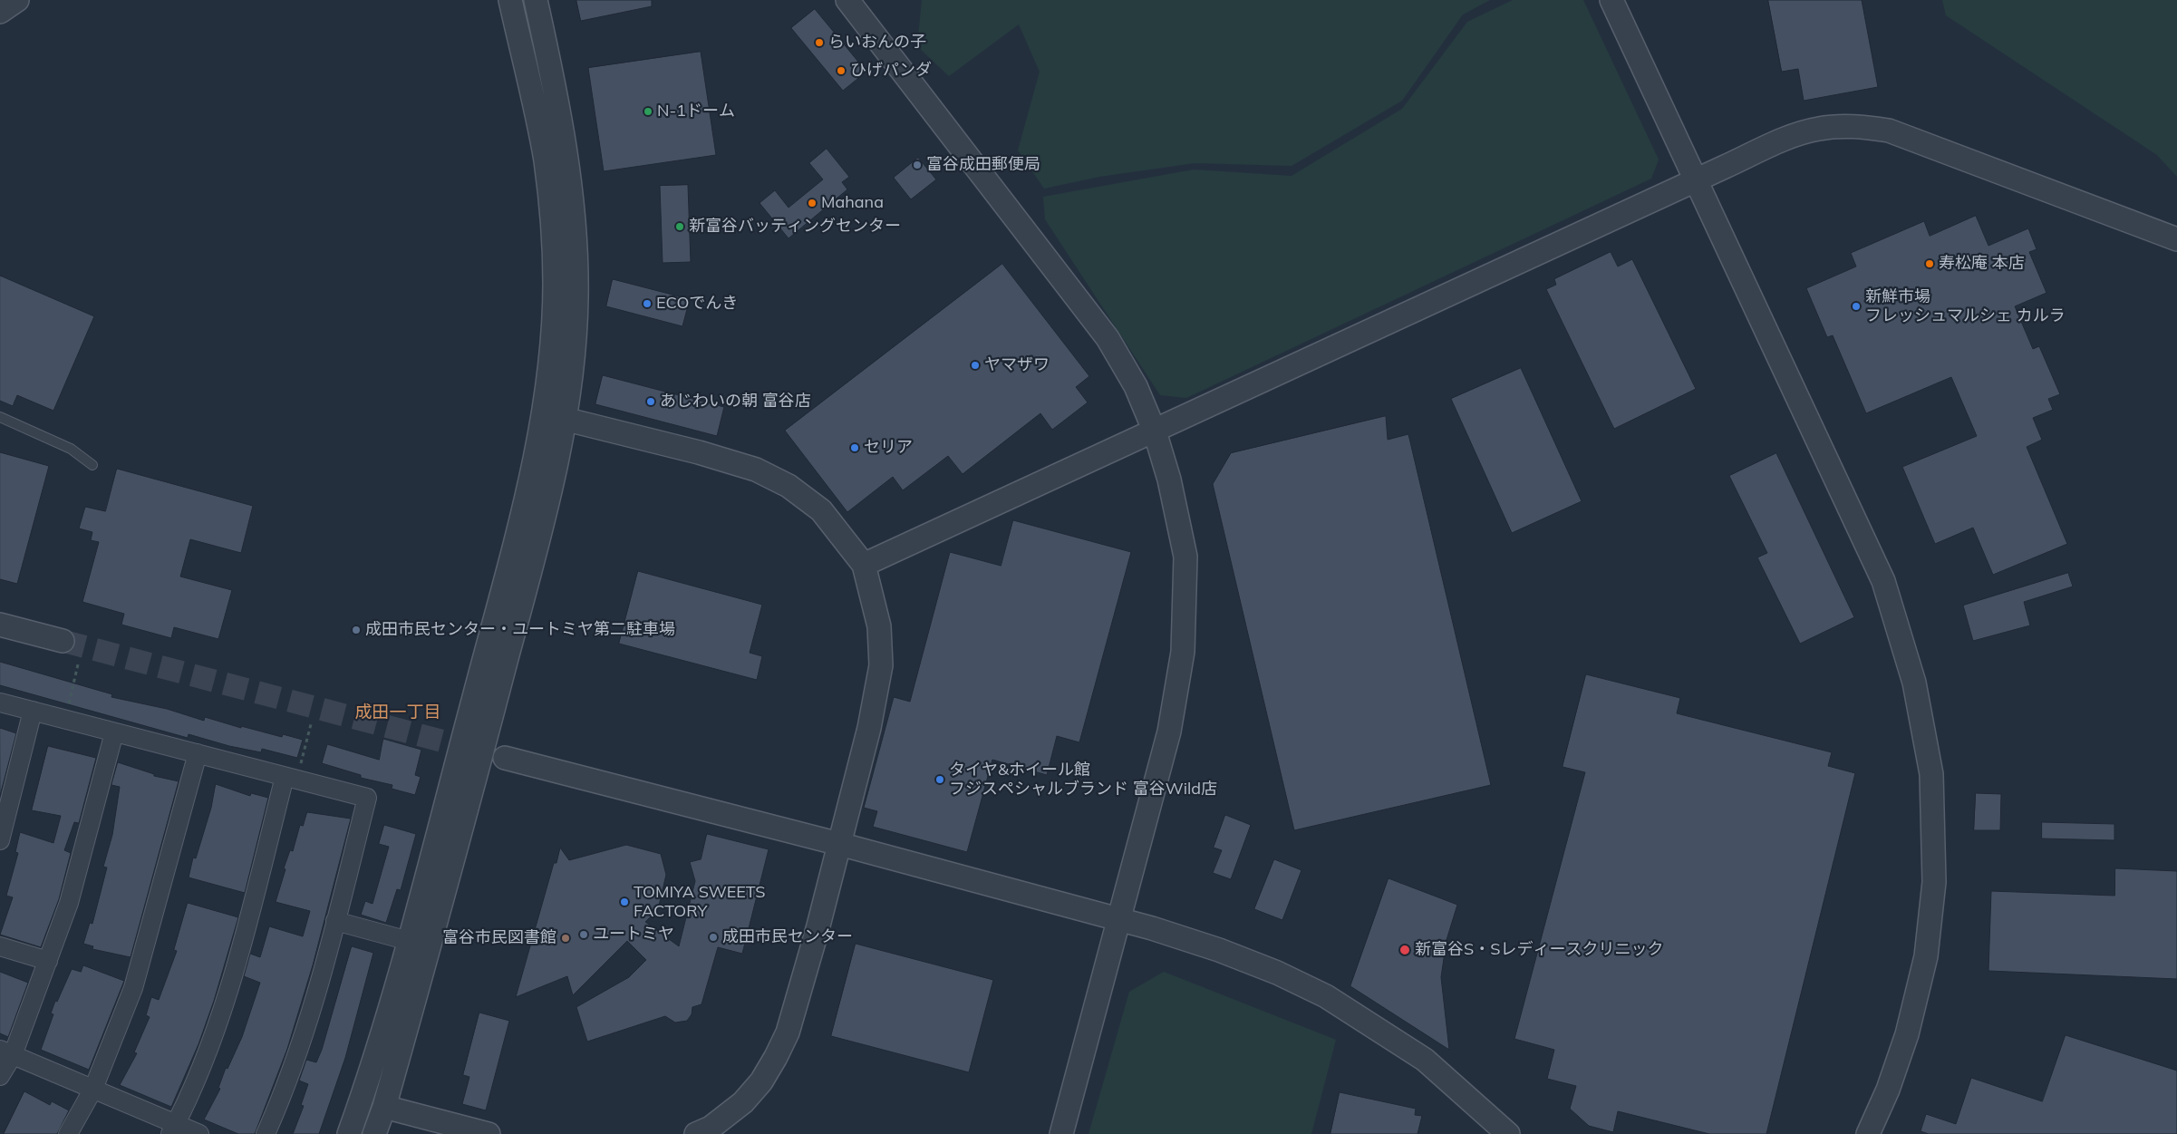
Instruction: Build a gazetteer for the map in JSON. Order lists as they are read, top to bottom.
{
  "districts": ["成田一丁目"],
  "places": [
    "らいおんの子",
    "ひげパンダ",
    "N-1ドーム",
    "富谷成田郵便局",
    "Mahana",
    "新富谷バッティングセンター",
    "寿松庵 本店",
    "ECOでんき",
    "新鮮市場 フレッシュマルシェ カルラ",
    "ヤマザワ",
    "あじわいの朝 富谷店",
    "セリア",
    "成田市民センター・ユートミヤ第二駐車場",
    "タイヤ&ホイール館 フジスペシャルブランド 富谷Wild店",
    "TOMIYA SWEETS FACTORY",
    "ユートミヤ",
    "成田市民センター",
    "富谷市民図書館",
    "新富谷S・Sレディースクリニック"
  ]
}
